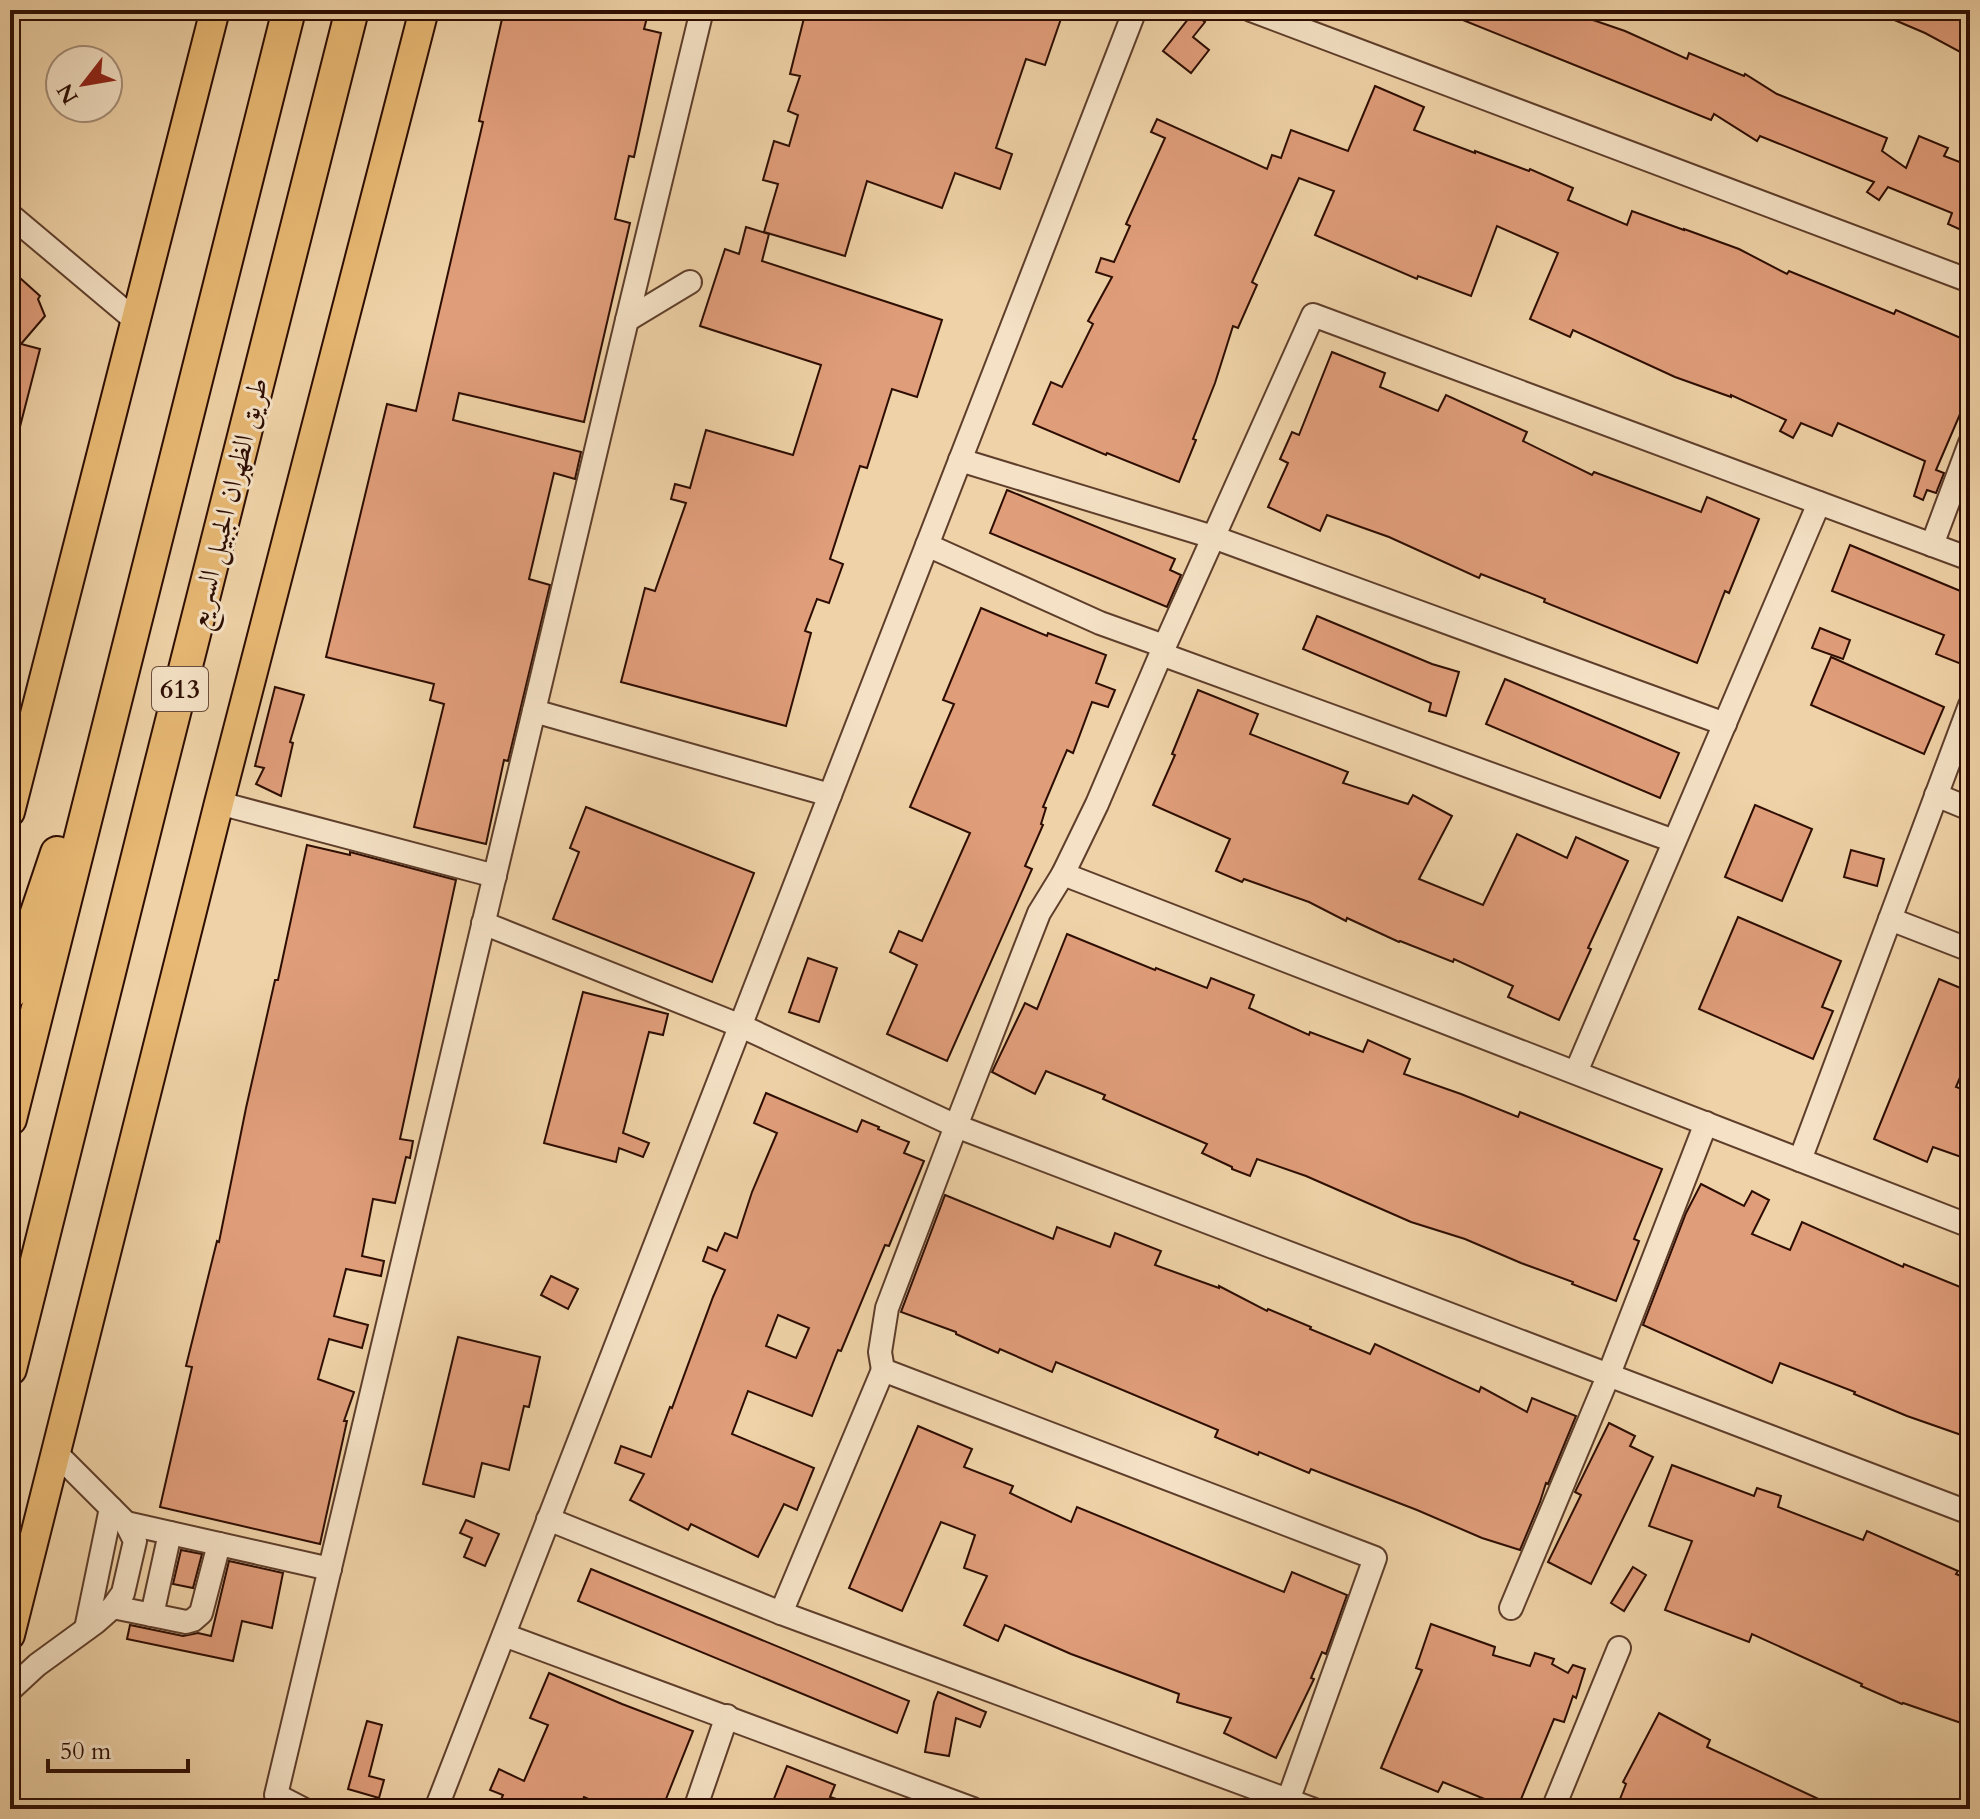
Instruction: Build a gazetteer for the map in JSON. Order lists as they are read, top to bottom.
{
  "streets": {
    "highway": ["طريق الظهران الجبيل السريع", "613"]
  },
  "scale_bar": "50 m",
  "north": "bottom left"
}
